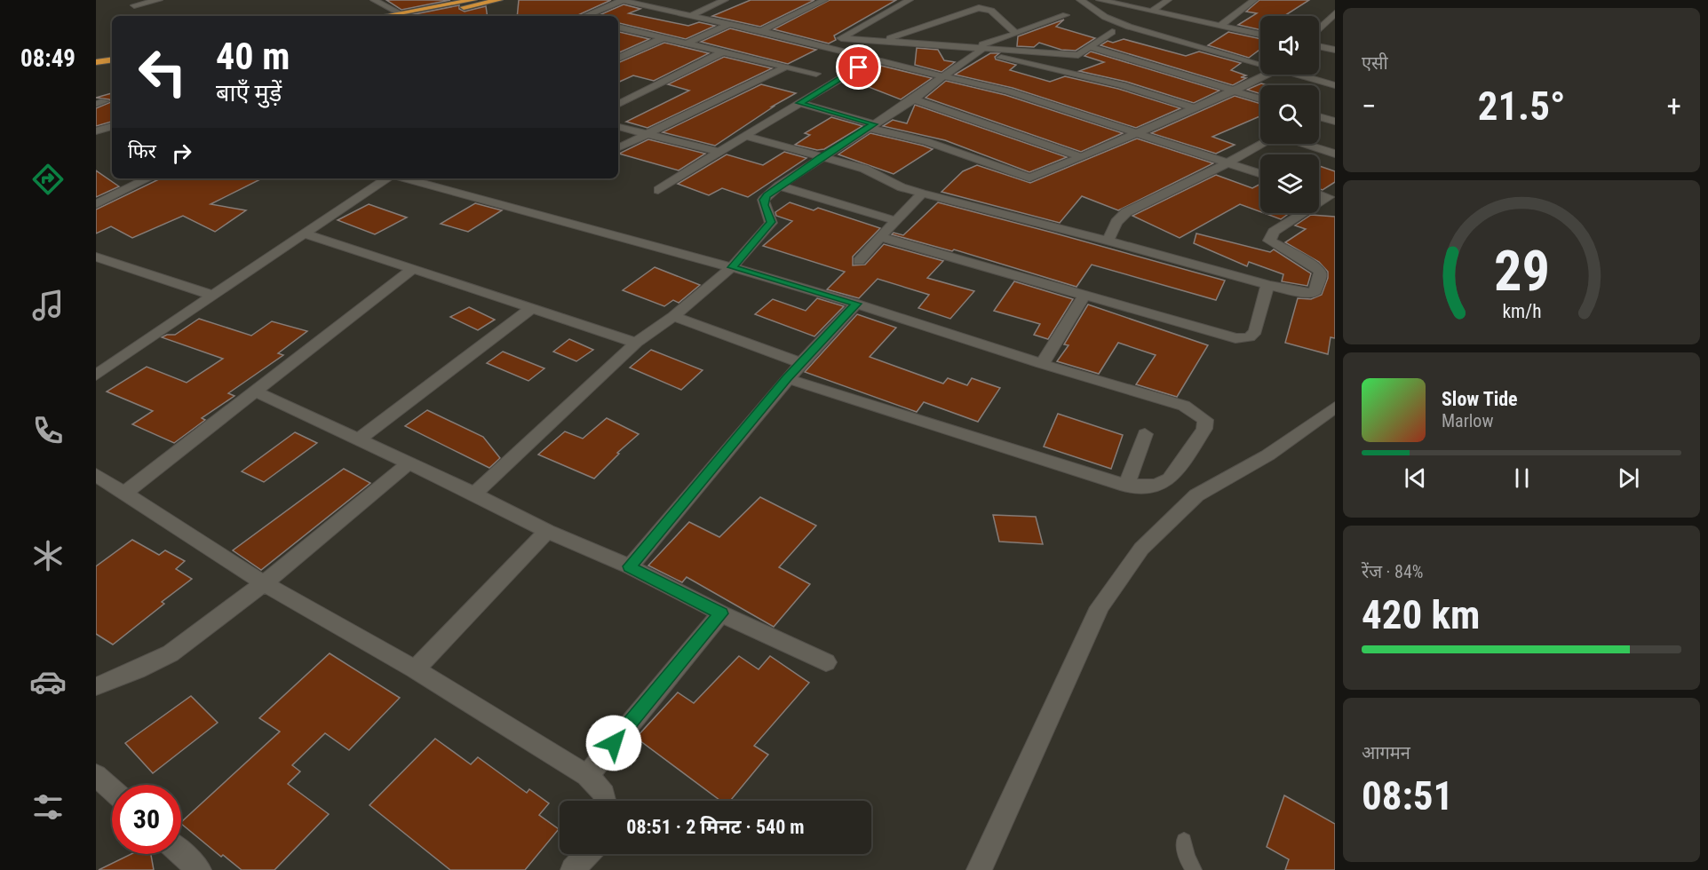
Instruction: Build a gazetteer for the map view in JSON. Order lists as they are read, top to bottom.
{
  "page": {
    "tabs": "08:49",
    "tile": [
      "एसी",
      ["रेंज · 84%", "420 km"],
      ["आगमन", "08:51"]
    ],
    "turn": ["40 m", "बाएँ मुड़ें"],
    "heat": ["−", "21.5°", "+"],
    "then": "फिर",
    "song": ["Slow Tide", "Marlow"],
    "limit": "30",
    "trip": "08:51 · 2 मिनट · 540 m",
    "gauge": ["29", "km/h"]
  }
}
